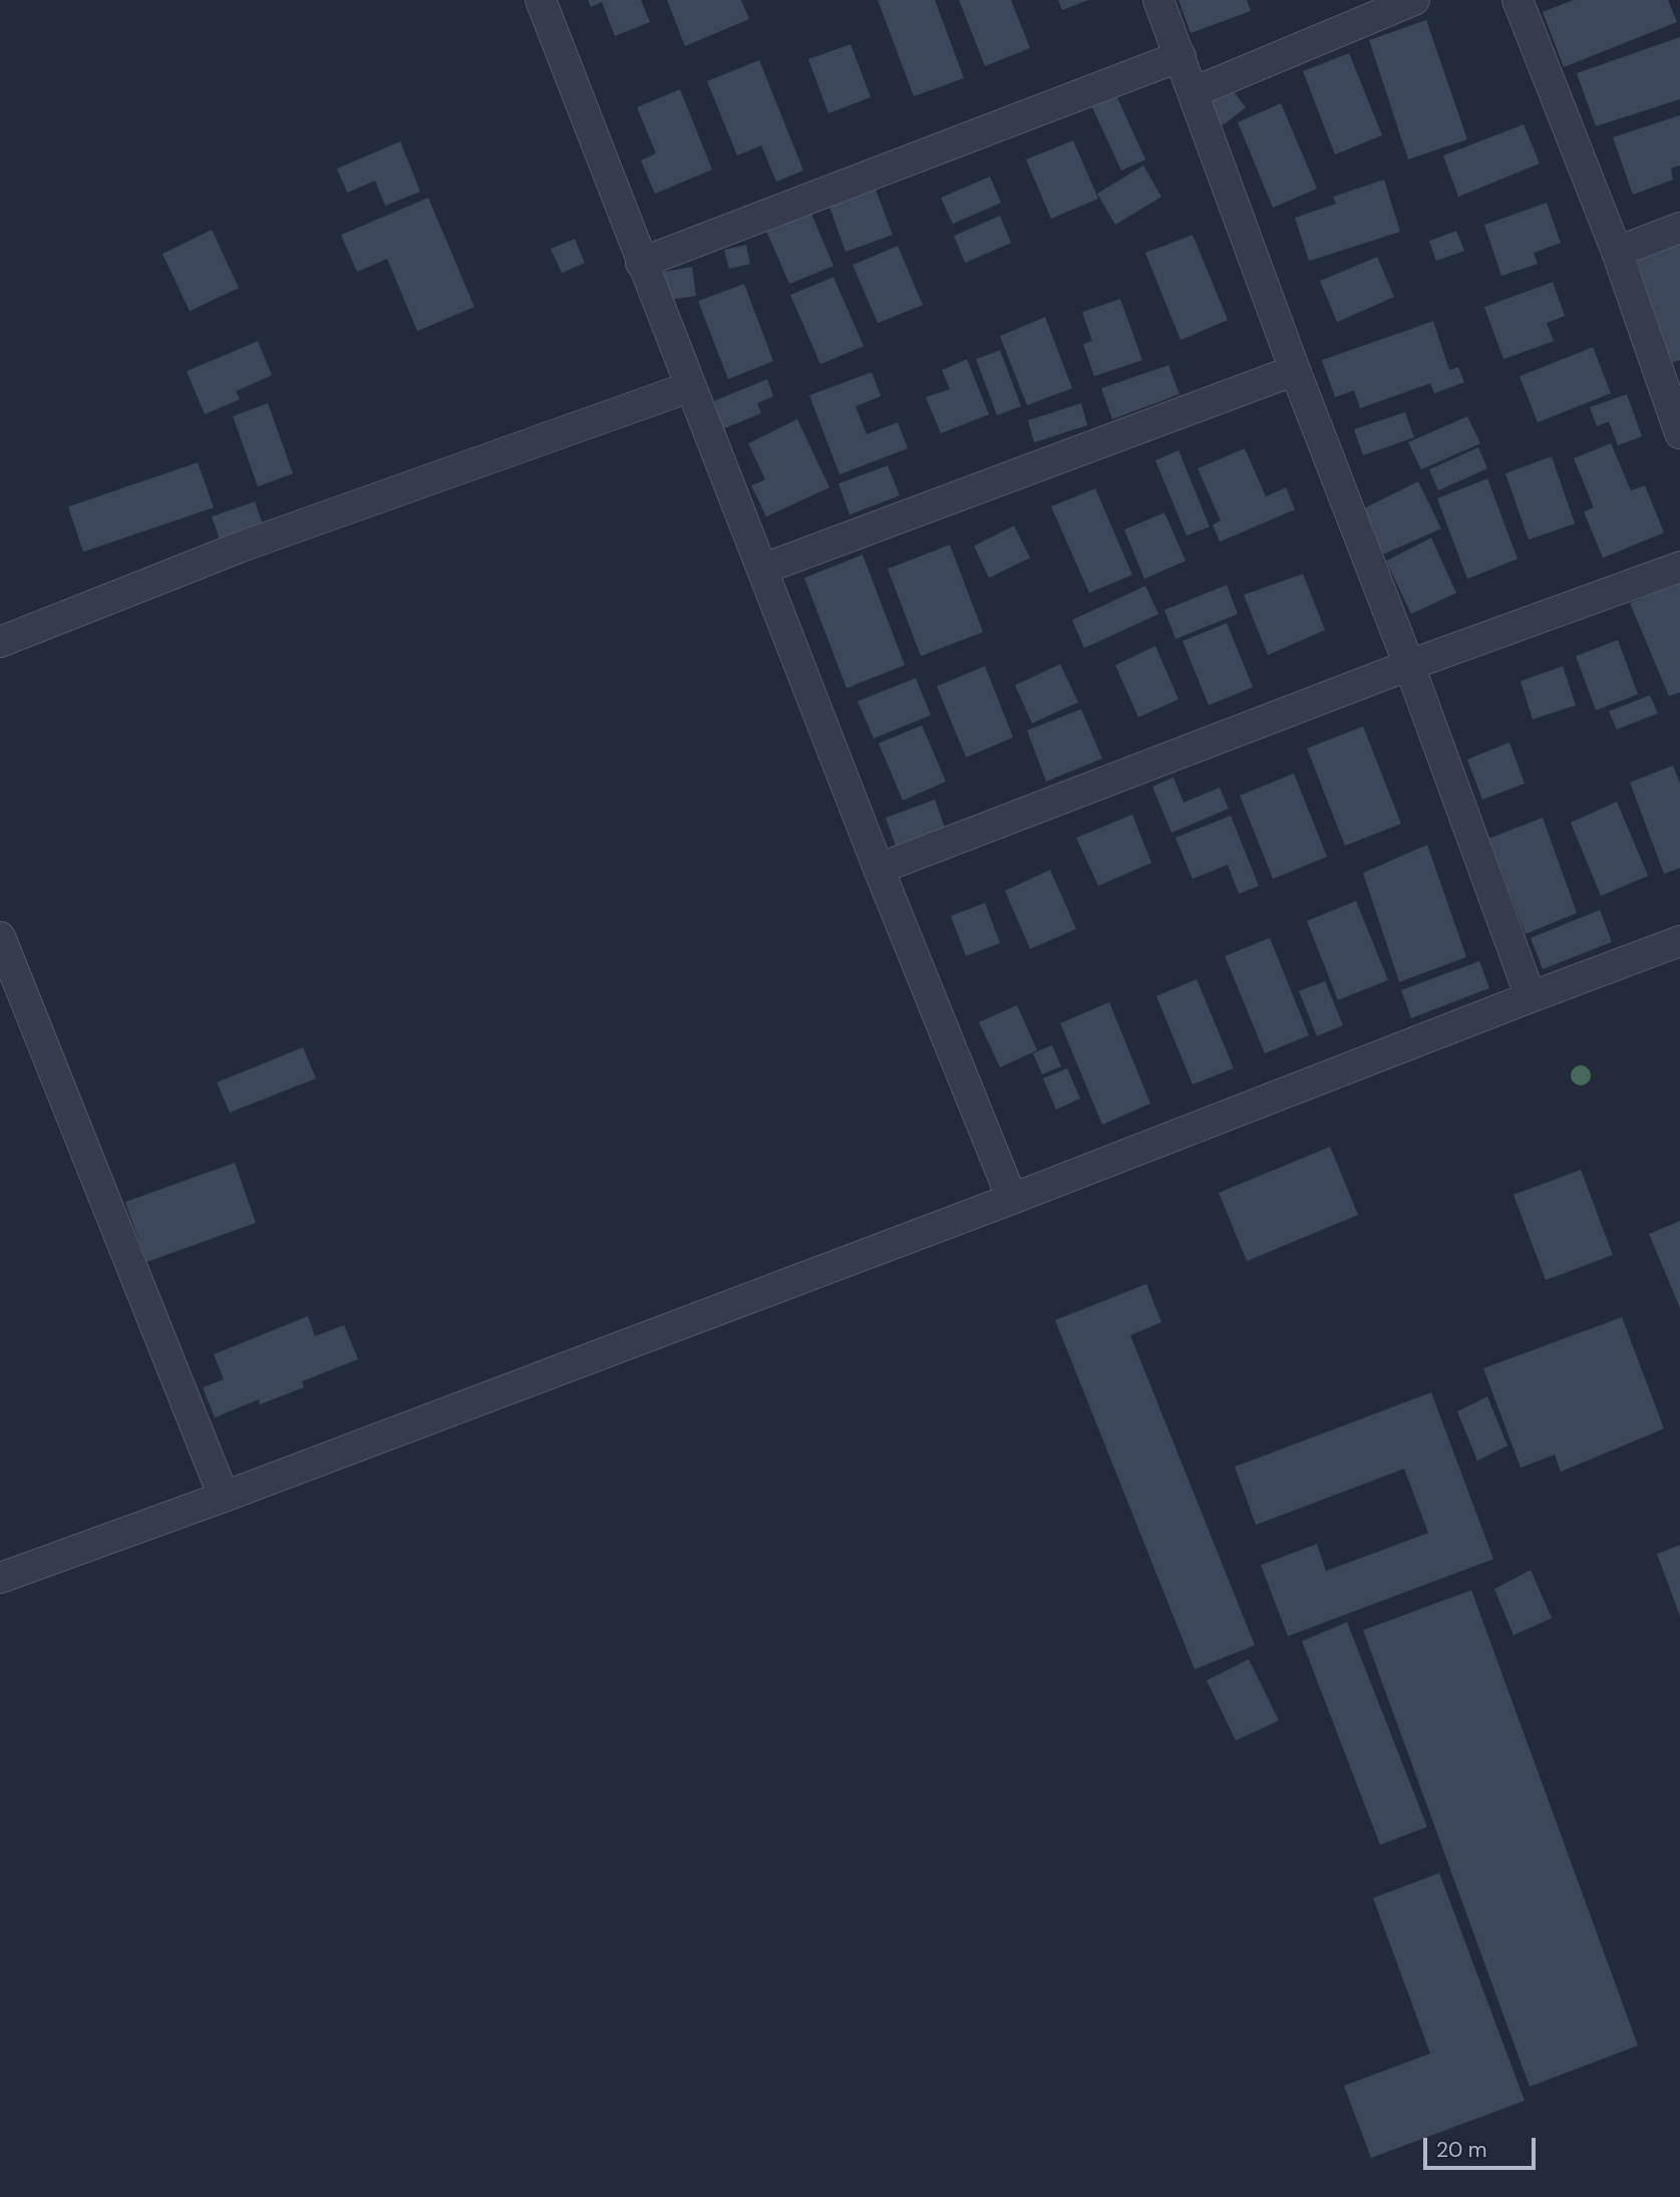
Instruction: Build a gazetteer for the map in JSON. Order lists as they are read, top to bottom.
{
  "scale_bar": "20 m"
}
